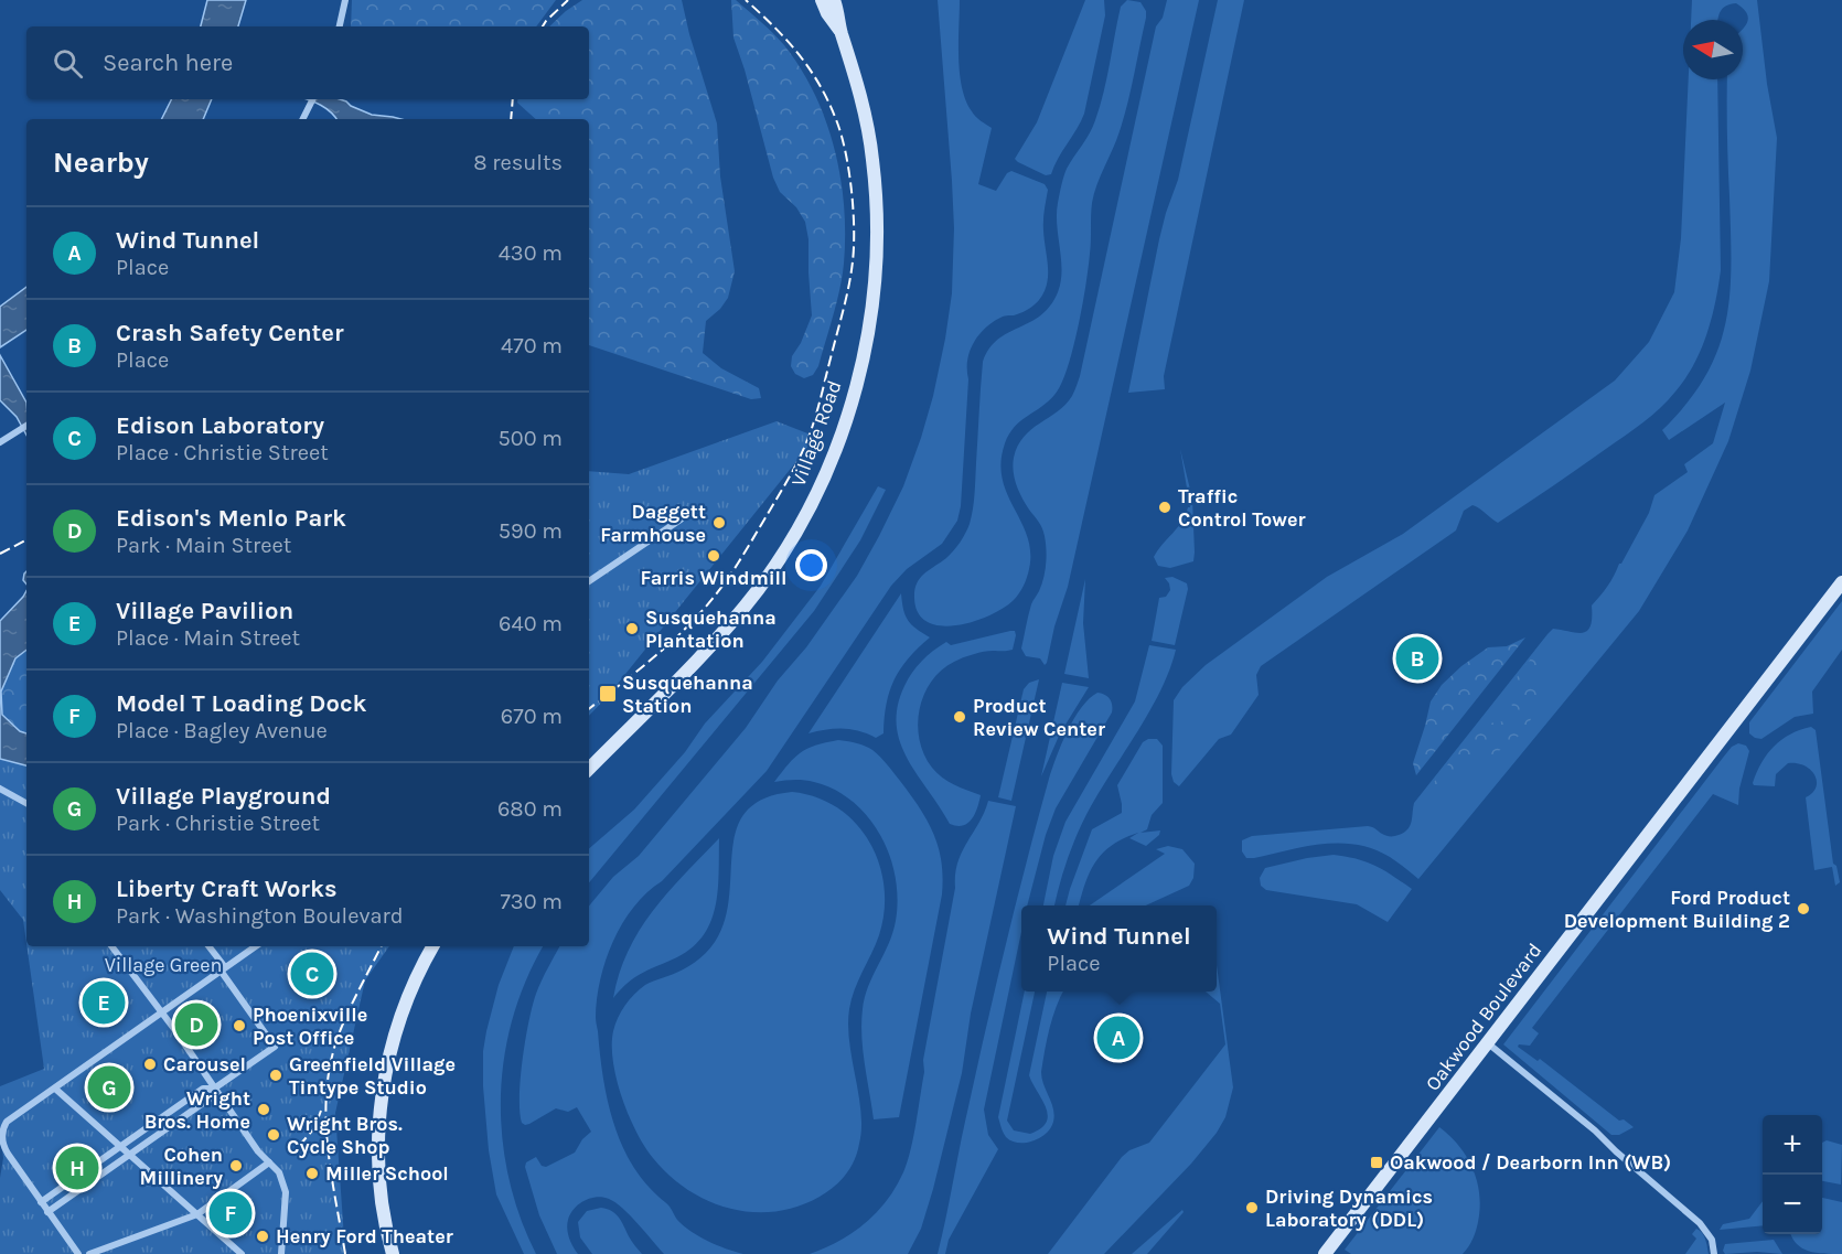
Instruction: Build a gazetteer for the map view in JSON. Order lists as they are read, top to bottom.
{
  "streets": {
    "street": ["Village Road", "Oakwood Boulevard"]
  },
  "parks": ["Village Green"],
  "places": {
    "other": [
      "Traffic Control Tower",
      "Daggett Farmhouse",
      "Farris Windmill",
      "Susquehanna Plantation",
      "Product Review Center",
      "Ford Product Development Building 2",
      "Phoenixville Post Office",
      "Carousel",
      "Greenfield Village Tintype Studio",
      "Wright Bros. Home",
      "Wright Bros. Cycle Shop",
      "Cohen Millinery",
      "Miller School",
      "Driving Dynamics Laboratory (DDL)",
      "Henry Ford Theater"
    ],
    "transit": ["Susquehanna Station", "Oakwood / Dearborn Inn (WB)"]
  },
  "north": "left",
  "page": {
    "search": "Search here",
    "heading": ["Nearby", "8 results"],
    "list": [
      {
        "mark": "A",
        "name": "Wind Tunnel",
        "note": "Place",
        "value": "430 m"
      },
      {
        "mark": "B",
        "name": "Crash Safety Center",
        "note": "Place",
        "value": "470 m"
      },
      {
        "mark": "C",
        "name": "Edison Laboratory",
        "note": "Place · Christie Street",
        "value": "500 m"
      },
      {
        "mark": "D",
        "name": "Edison's Menlo Park",
        "note": "Park · Main Street",
        "value": "590 m"
      },
      {
        "mark": "E",
        "name": "Village Pavilion",
        "note": "Place · Main Street",
        "value": "640 m"
      },
      {
        "mark": "F",
        "name": "Model T Loading Dock",
        "note": "Place · Bagley Avenue",
        "value": "670 m"
      },
      {
        "mark": "G",
        "name": "Village Playground",
        "note": "Park · Christie Street",
        "value": "680 m"
      },
      {
        "mark": "H",
        "name": "Liberty Craft Works",
        "note": "Park · Washington Boulevard",
        "value": "730 m"
      }
    ],
    "pins": [
      "B",
      "C",
      "E",
      "D",
      "A",
      "G",
      "H",
      "F"
    ],
    "popup": ["Wind Tunnel", "Place"],
    "map_buttons": ["+", "−"]
  }
}
